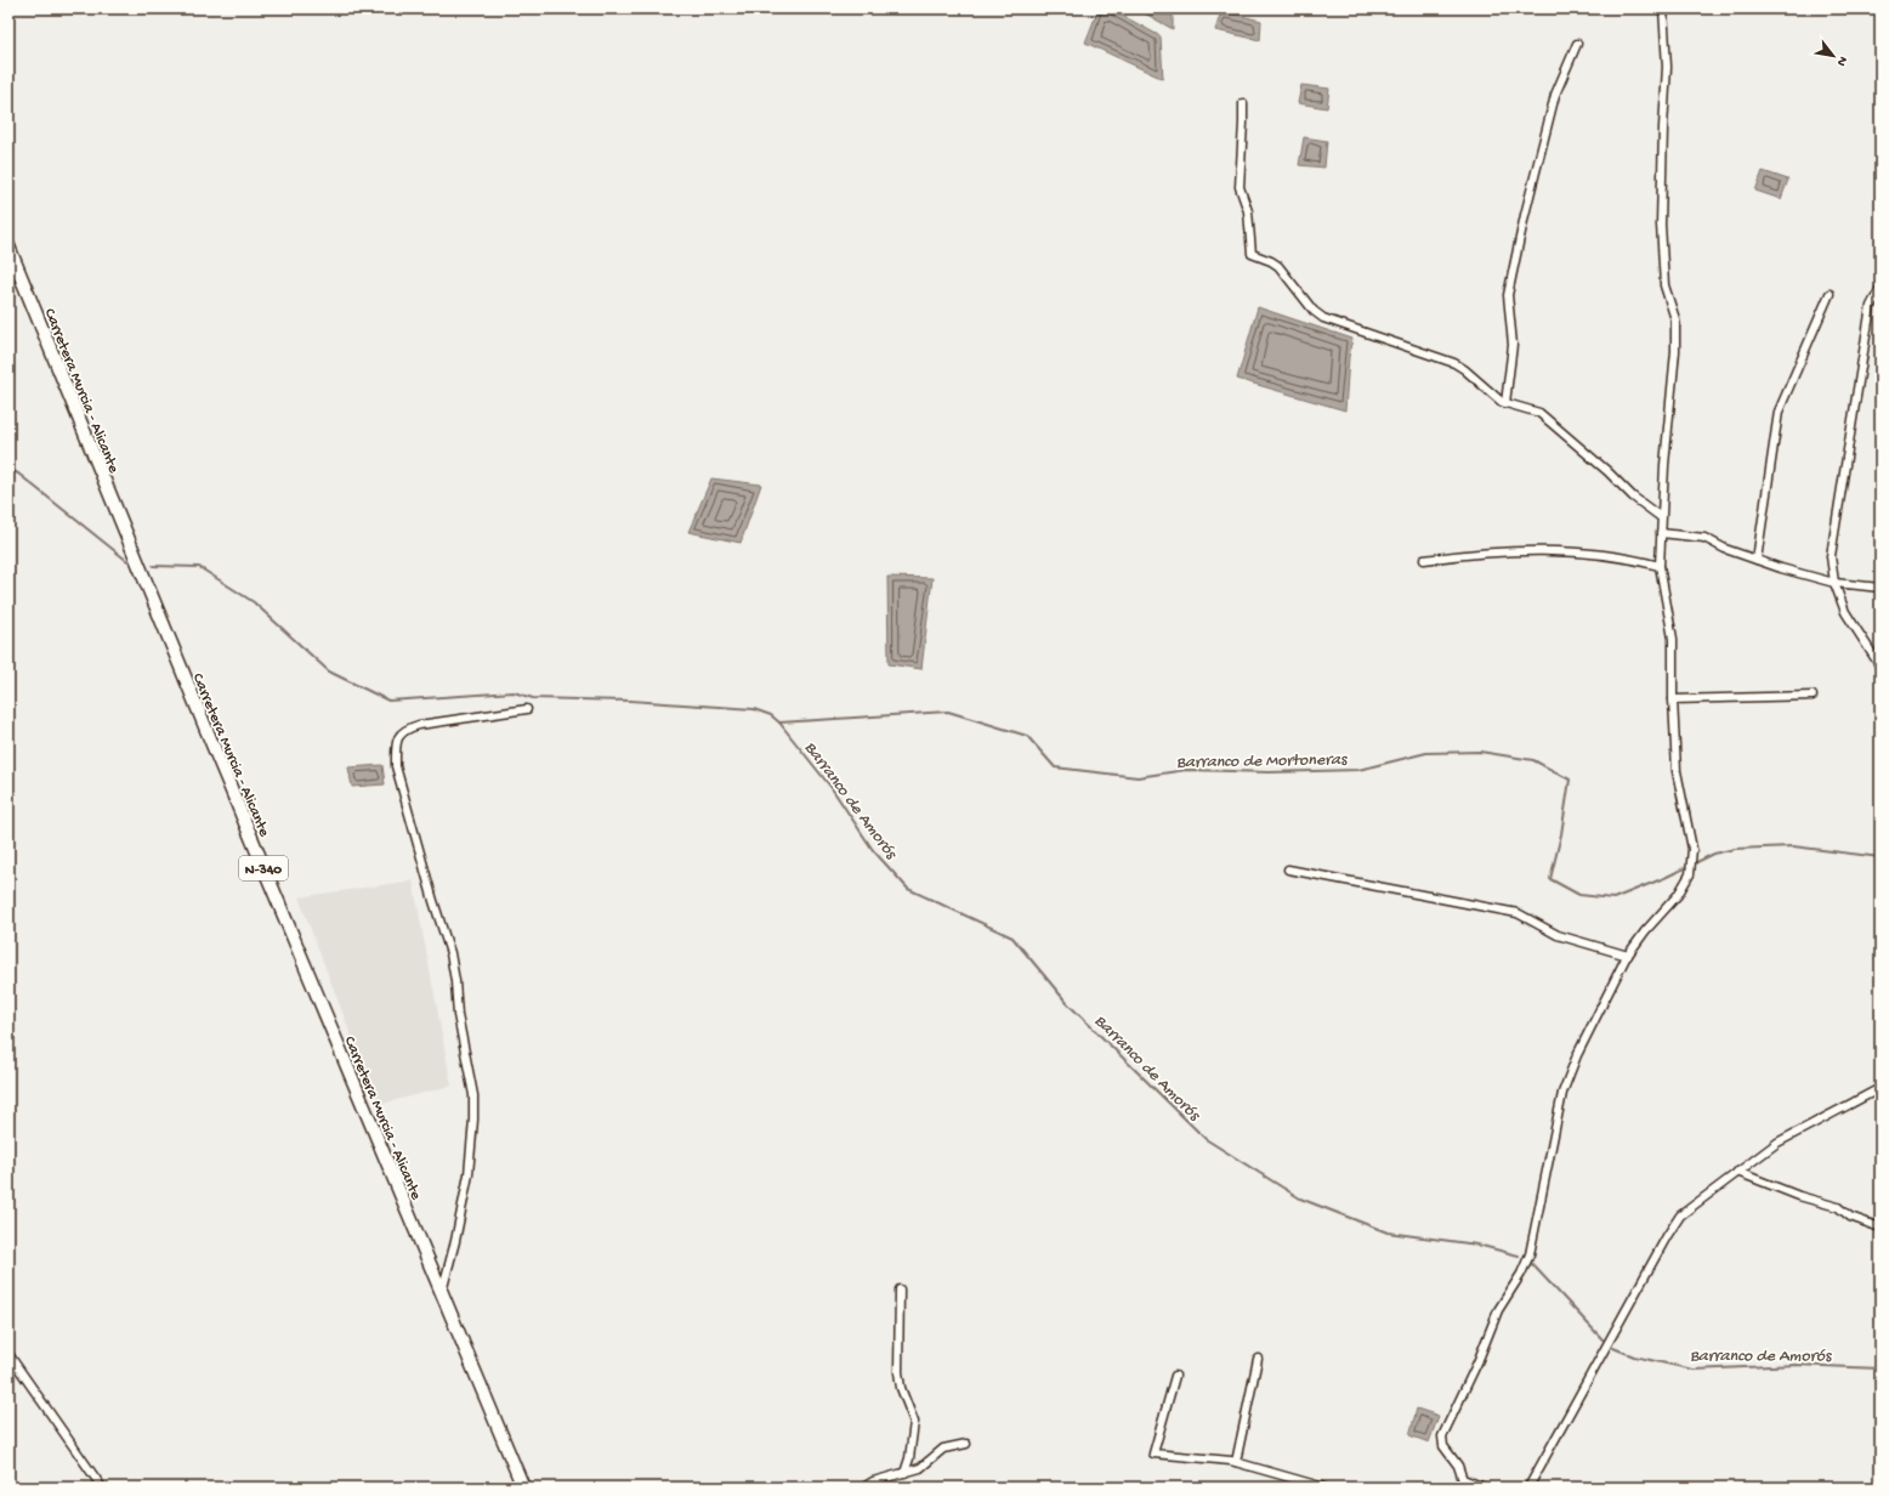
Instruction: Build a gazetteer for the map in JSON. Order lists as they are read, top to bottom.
{
  "streets": {
    "highway": ["Carretera Murcia - Alicante", "N-340"]
  },
  "water": ["Barranco de Mortoneras", "Barranco de Amorós"],
  "north": "bottom right"
}
